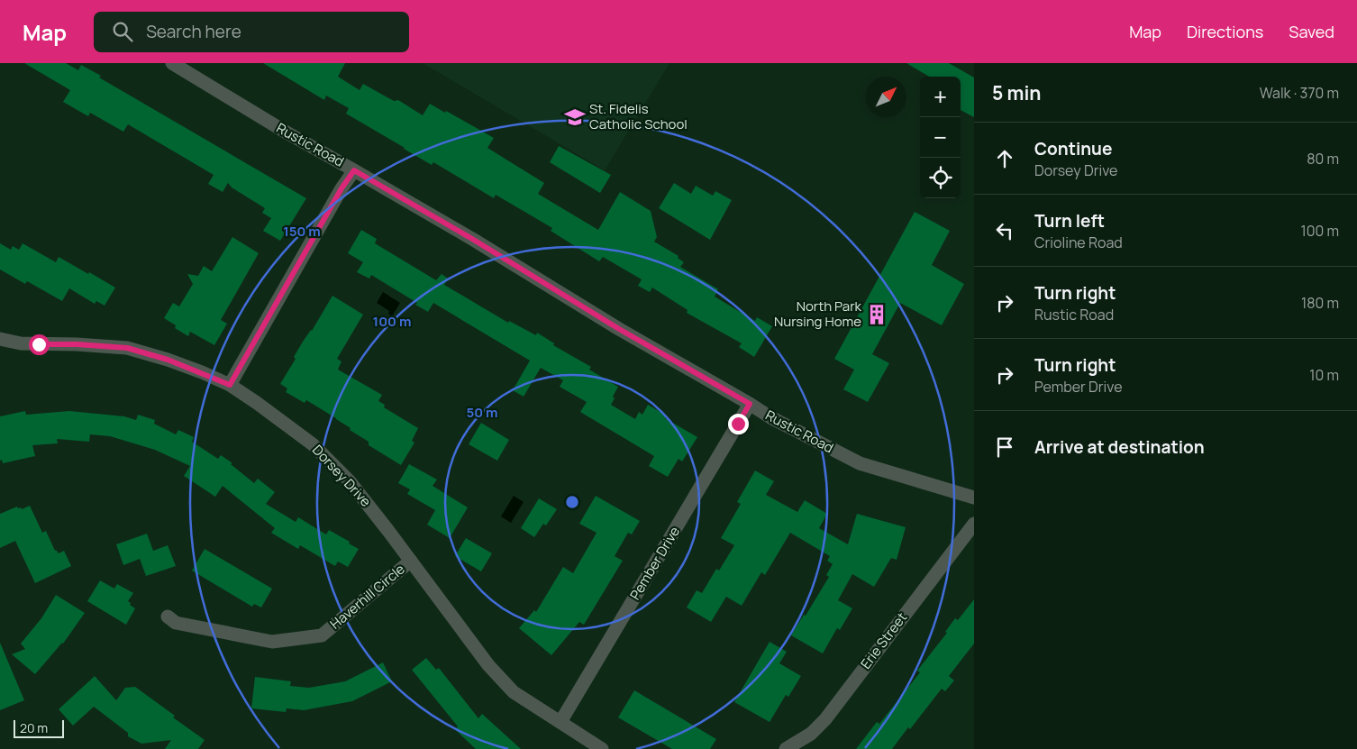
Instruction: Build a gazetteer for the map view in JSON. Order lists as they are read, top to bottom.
{
  "streets": {
    "street": [
      "Rustic Road",
      "Dorsey Drive",
      "Pember Drive",
      "Haverhill Circle",
      "Erie Street"
    ]
  },
  "crossings": [
    ["Rustic Road", "Pember Drive"],
    ["Dorsey Drive", "Pember Drive"],
    ["Dorsey Drive", "Haverhill Circle"]
  ],
  "places": {
    "school or university": ["St. Fidelis Catholic School"],
    "building": ["North Park Nursing Home"]
  },
  "scale_bar": "20 m",
  "north": "top right",
  "page": {
    "header": "Map",
    "search": "Search here",
    "nav": ["Map", "Directions", "Saved"],
    "heading": ["5 min", "Walk · 370 m"],
    "map_buttons": ["+", "−"],
    "list": [
      ["Continue", "Dorsey Drive", "80 m"],
      ["Turn left", "Crioline Road", "100 m"],
      ["Turn right", "Rustic Road", "180 m"],
      ["Turn right", "Pember Drive", "10 m"],
      "Arrive at destination"
    ],
    "scale": "20 m"
  },
  "rings": ["150 m", "100 m", "50 m"]
}
